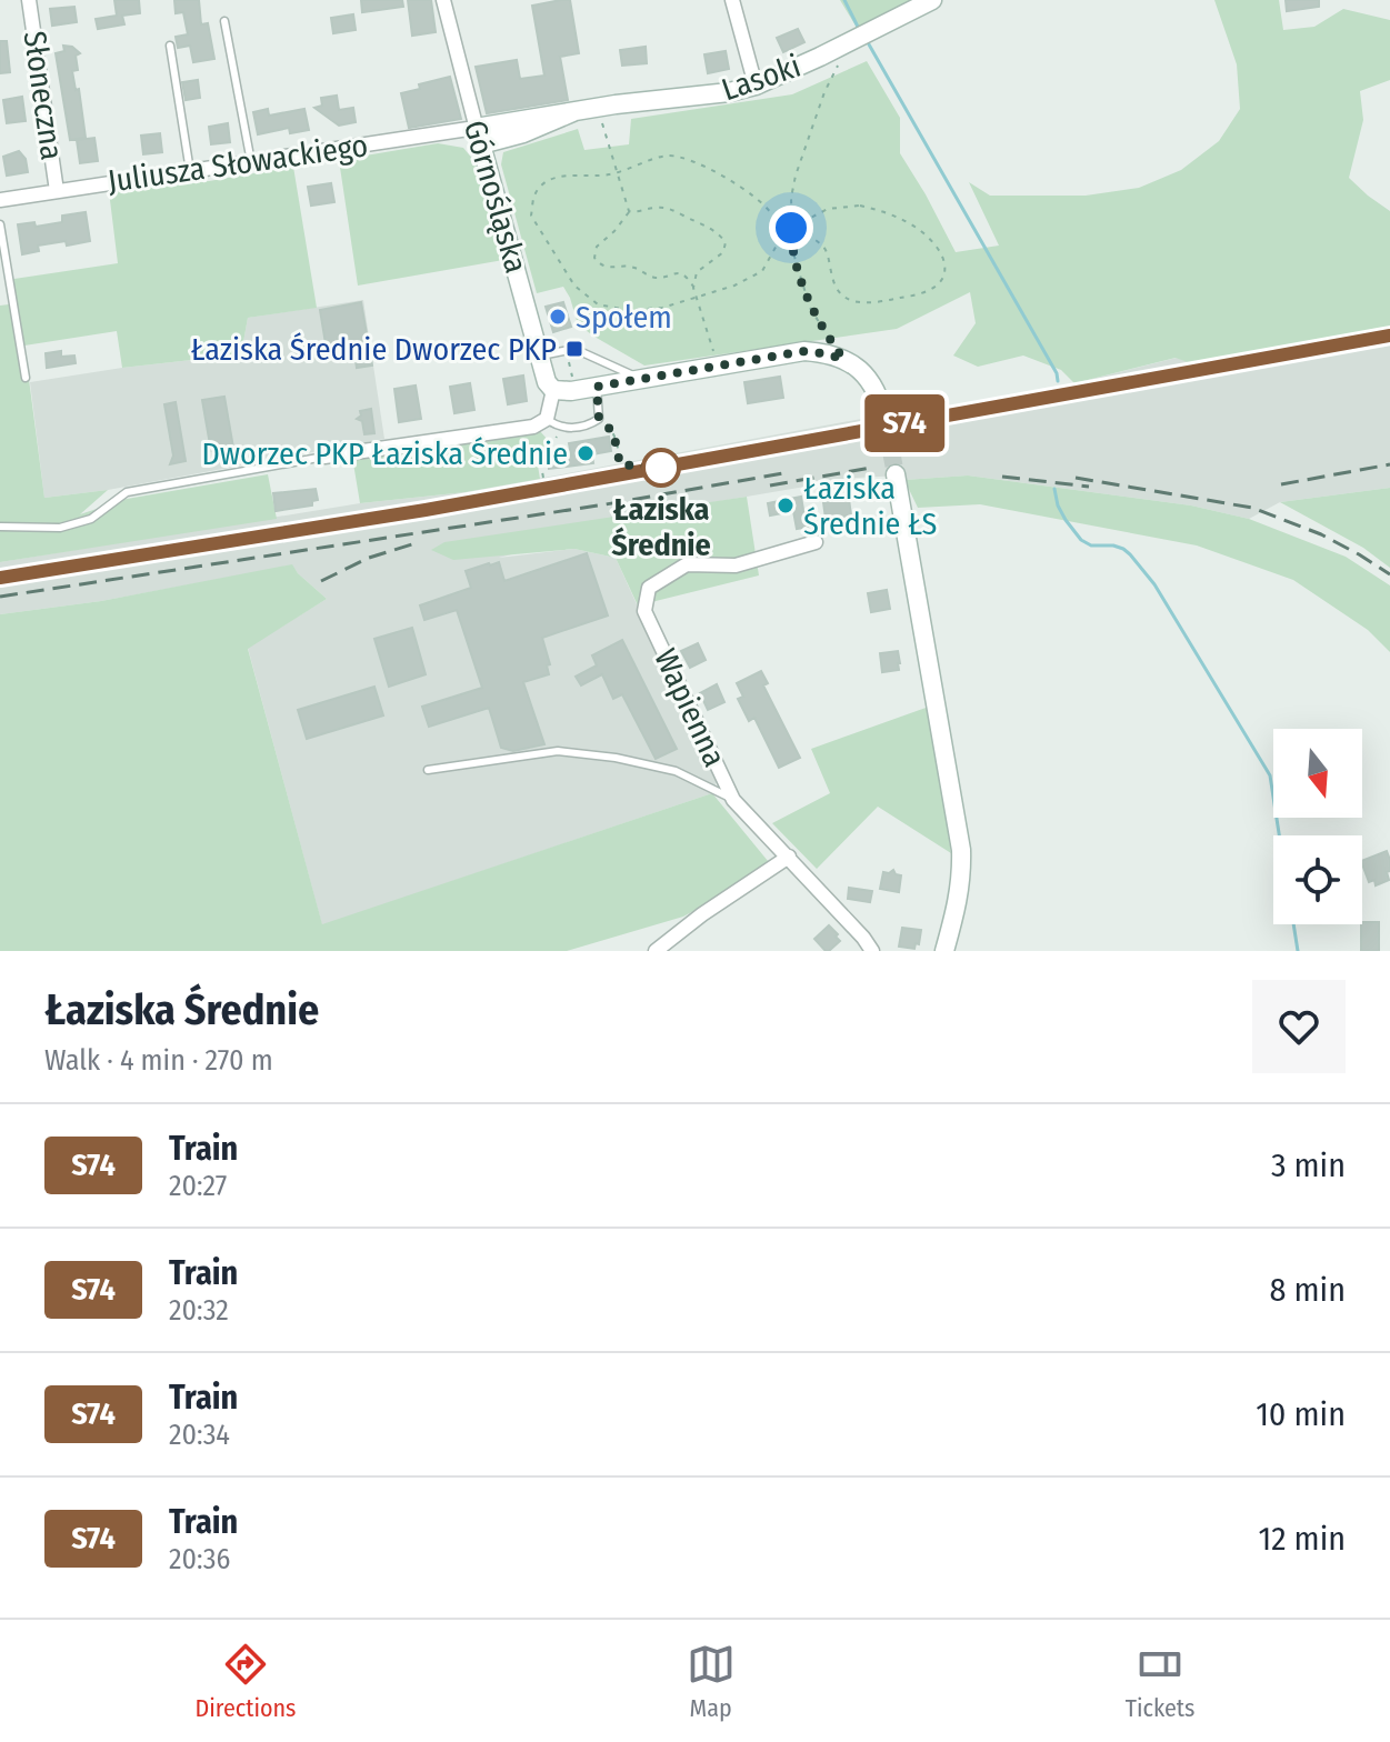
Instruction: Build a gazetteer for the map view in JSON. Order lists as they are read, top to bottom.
{
  "streets": {
    "street": [
      "Lasoki",
      "Słoneczna",
      "Juliusza Słowackiego",
      "Górnośląska",
      "Wapienna"
    ]
  },
  "crossings": [
    ["Lasoki", "Juliusza Słowackiego"],
    ["Lasoki", "Górnośląska"],
    ["Słoneczna", "Juliusza Słowackiego"],
    ["Juliusza Słowackiego", "Górnośląska"]
  ],
  "places": {
    "other": [
      "Społem",
      "Dworzec PKP Łaziska Średnie",
      "Łaziska Średnie",
      "Łaziska Średnie ŁS"
    ],
    "transit": ["Łaziska Średnie Dworzec PKP"]
  },
  "north": "bottom",
  "page": {
    "on_map": "S74",
    "heading": ["Łaziska Średnie", "Walk · 4 min · 270 m"],
    "list": [
      {
        "mark": "S74",
        "name": "Train",
        "note": "20:27",
        "value": "3 min"
      },
      {
        "mark": "S74",
        "name": "Train",
        "note": "20:32",
        "value": "8 min"
      },
      {
        "mark": "S74",
        "name": "Train",
        "note": "20:34",
        "value": "10 min"
      },
      {
        "mark": "S74",
        "name": "Train",
        "note": "20:36",
        "value": "12 min"
      }
    ],
    "tabs": ["Directions", "Map", "Tickets"]
  }
}
